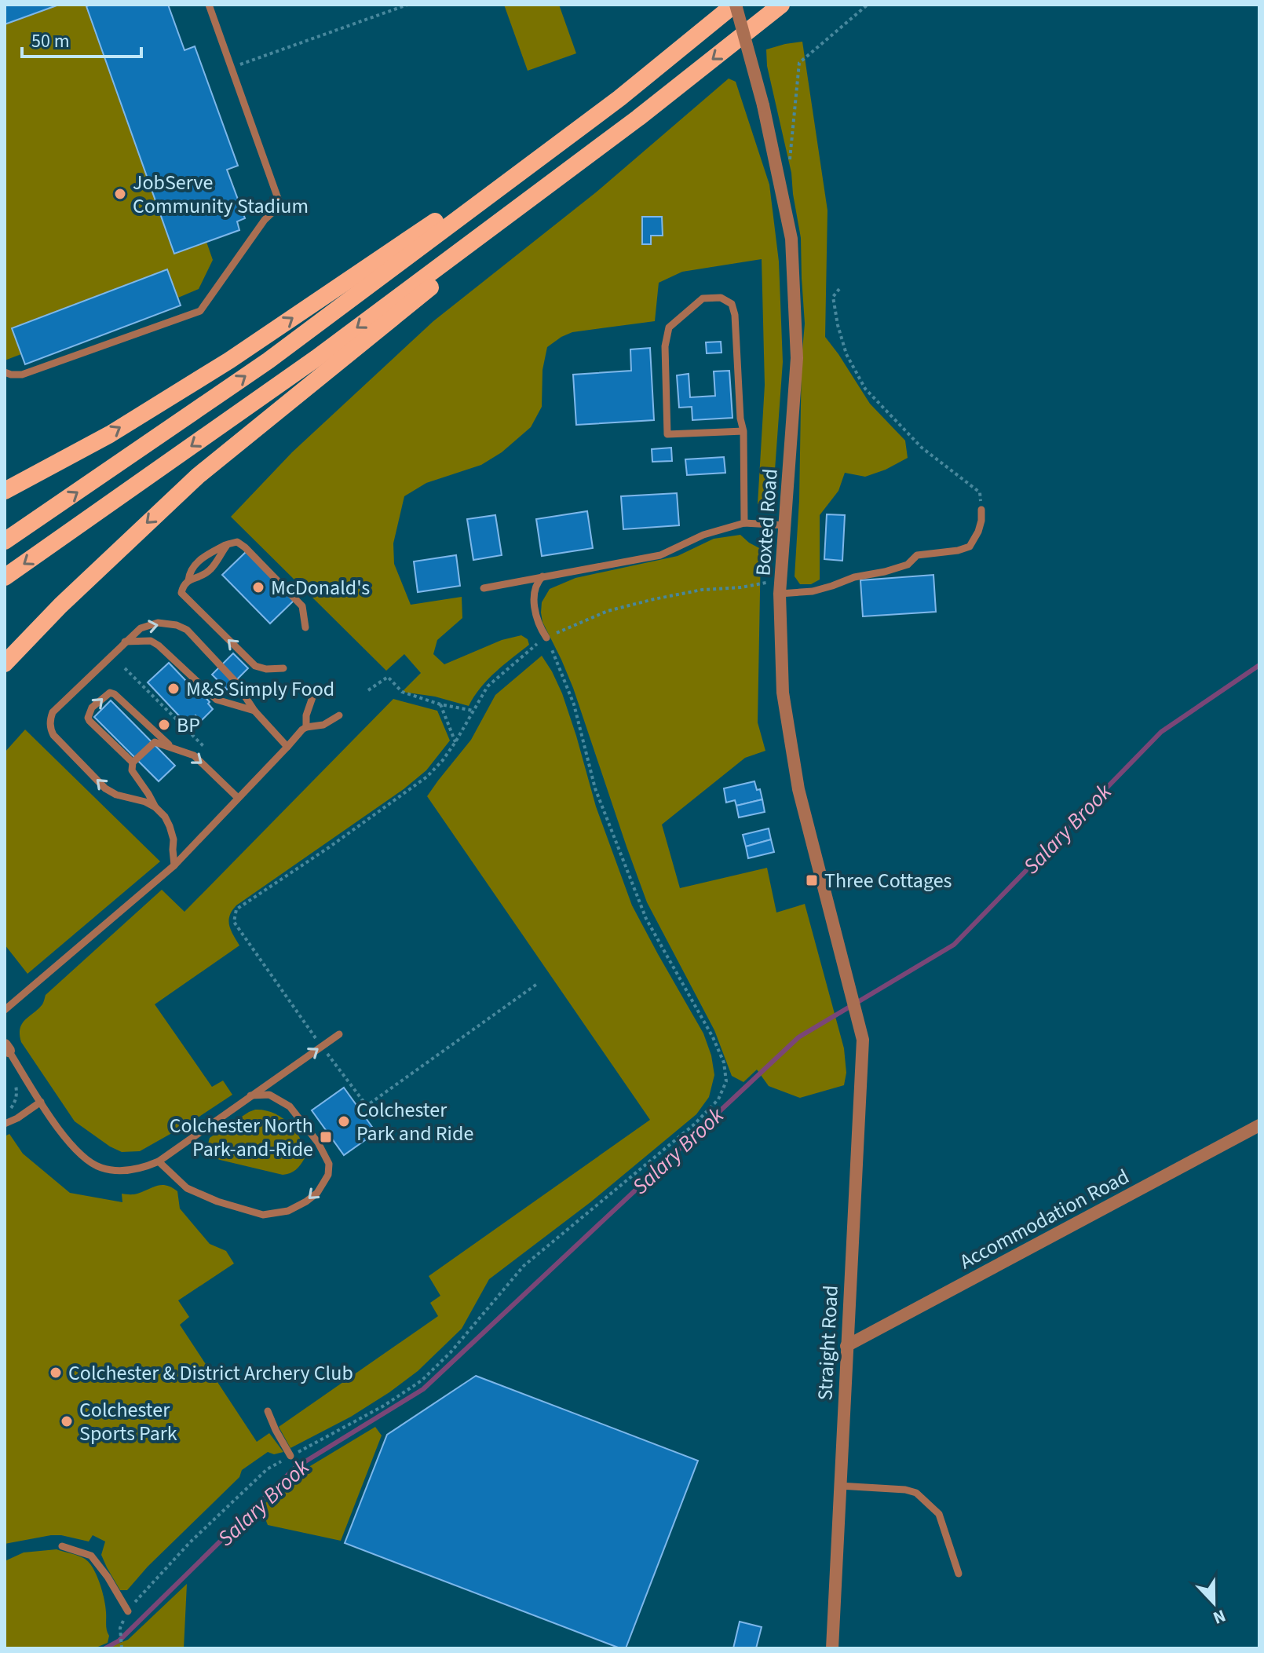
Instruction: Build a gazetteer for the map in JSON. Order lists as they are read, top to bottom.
{
  "streets": {
    "street": ["Boxted Road", "Accommodation Road", "Straight Road"]
  },
  "crossings": [
    ["Boxted Road", "Straight Road"],
    ["Accommodation Road", "Straight Road"]
  ],
  "water": ["Salary Brook"],
  "places": {
    "other": [
      "JobServe Community Stadium",
      "McDonald's",
      "M&S Simply Food",
      "BP",
      "Colchester Park and Ride",
      "Colchester & District Archery Club",
      "Colchester Sports Park"
    ],
    "transit": ["Three Cottages", "Colchester North Park-and-Ride"]
  },
  "scale_bar": "50 m",
  "north": "bottom"
}
